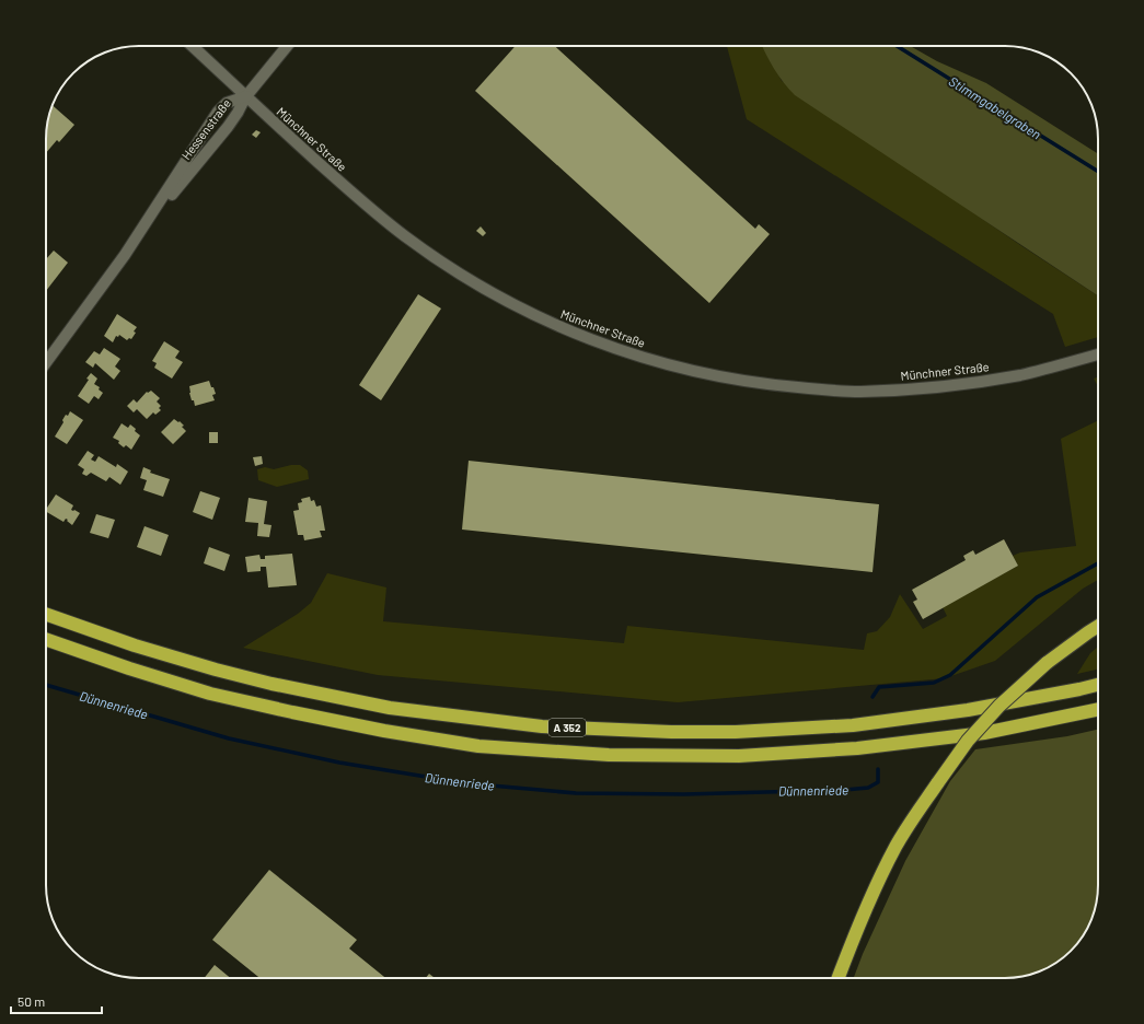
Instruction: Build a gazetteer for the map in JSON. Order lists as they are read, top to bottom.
{
  "streets": {
    "highway": ["A 352"],
    "street": ["Hessenstraße", "Münchner Straße"]
  },
  "crossings": [
    ["Hessenstraße", "Münchner Straße"]
  ],
  "water": ["Stimmgabelgraben", "Dünnenriede"],
  "scale_bar": "50 m"
}
